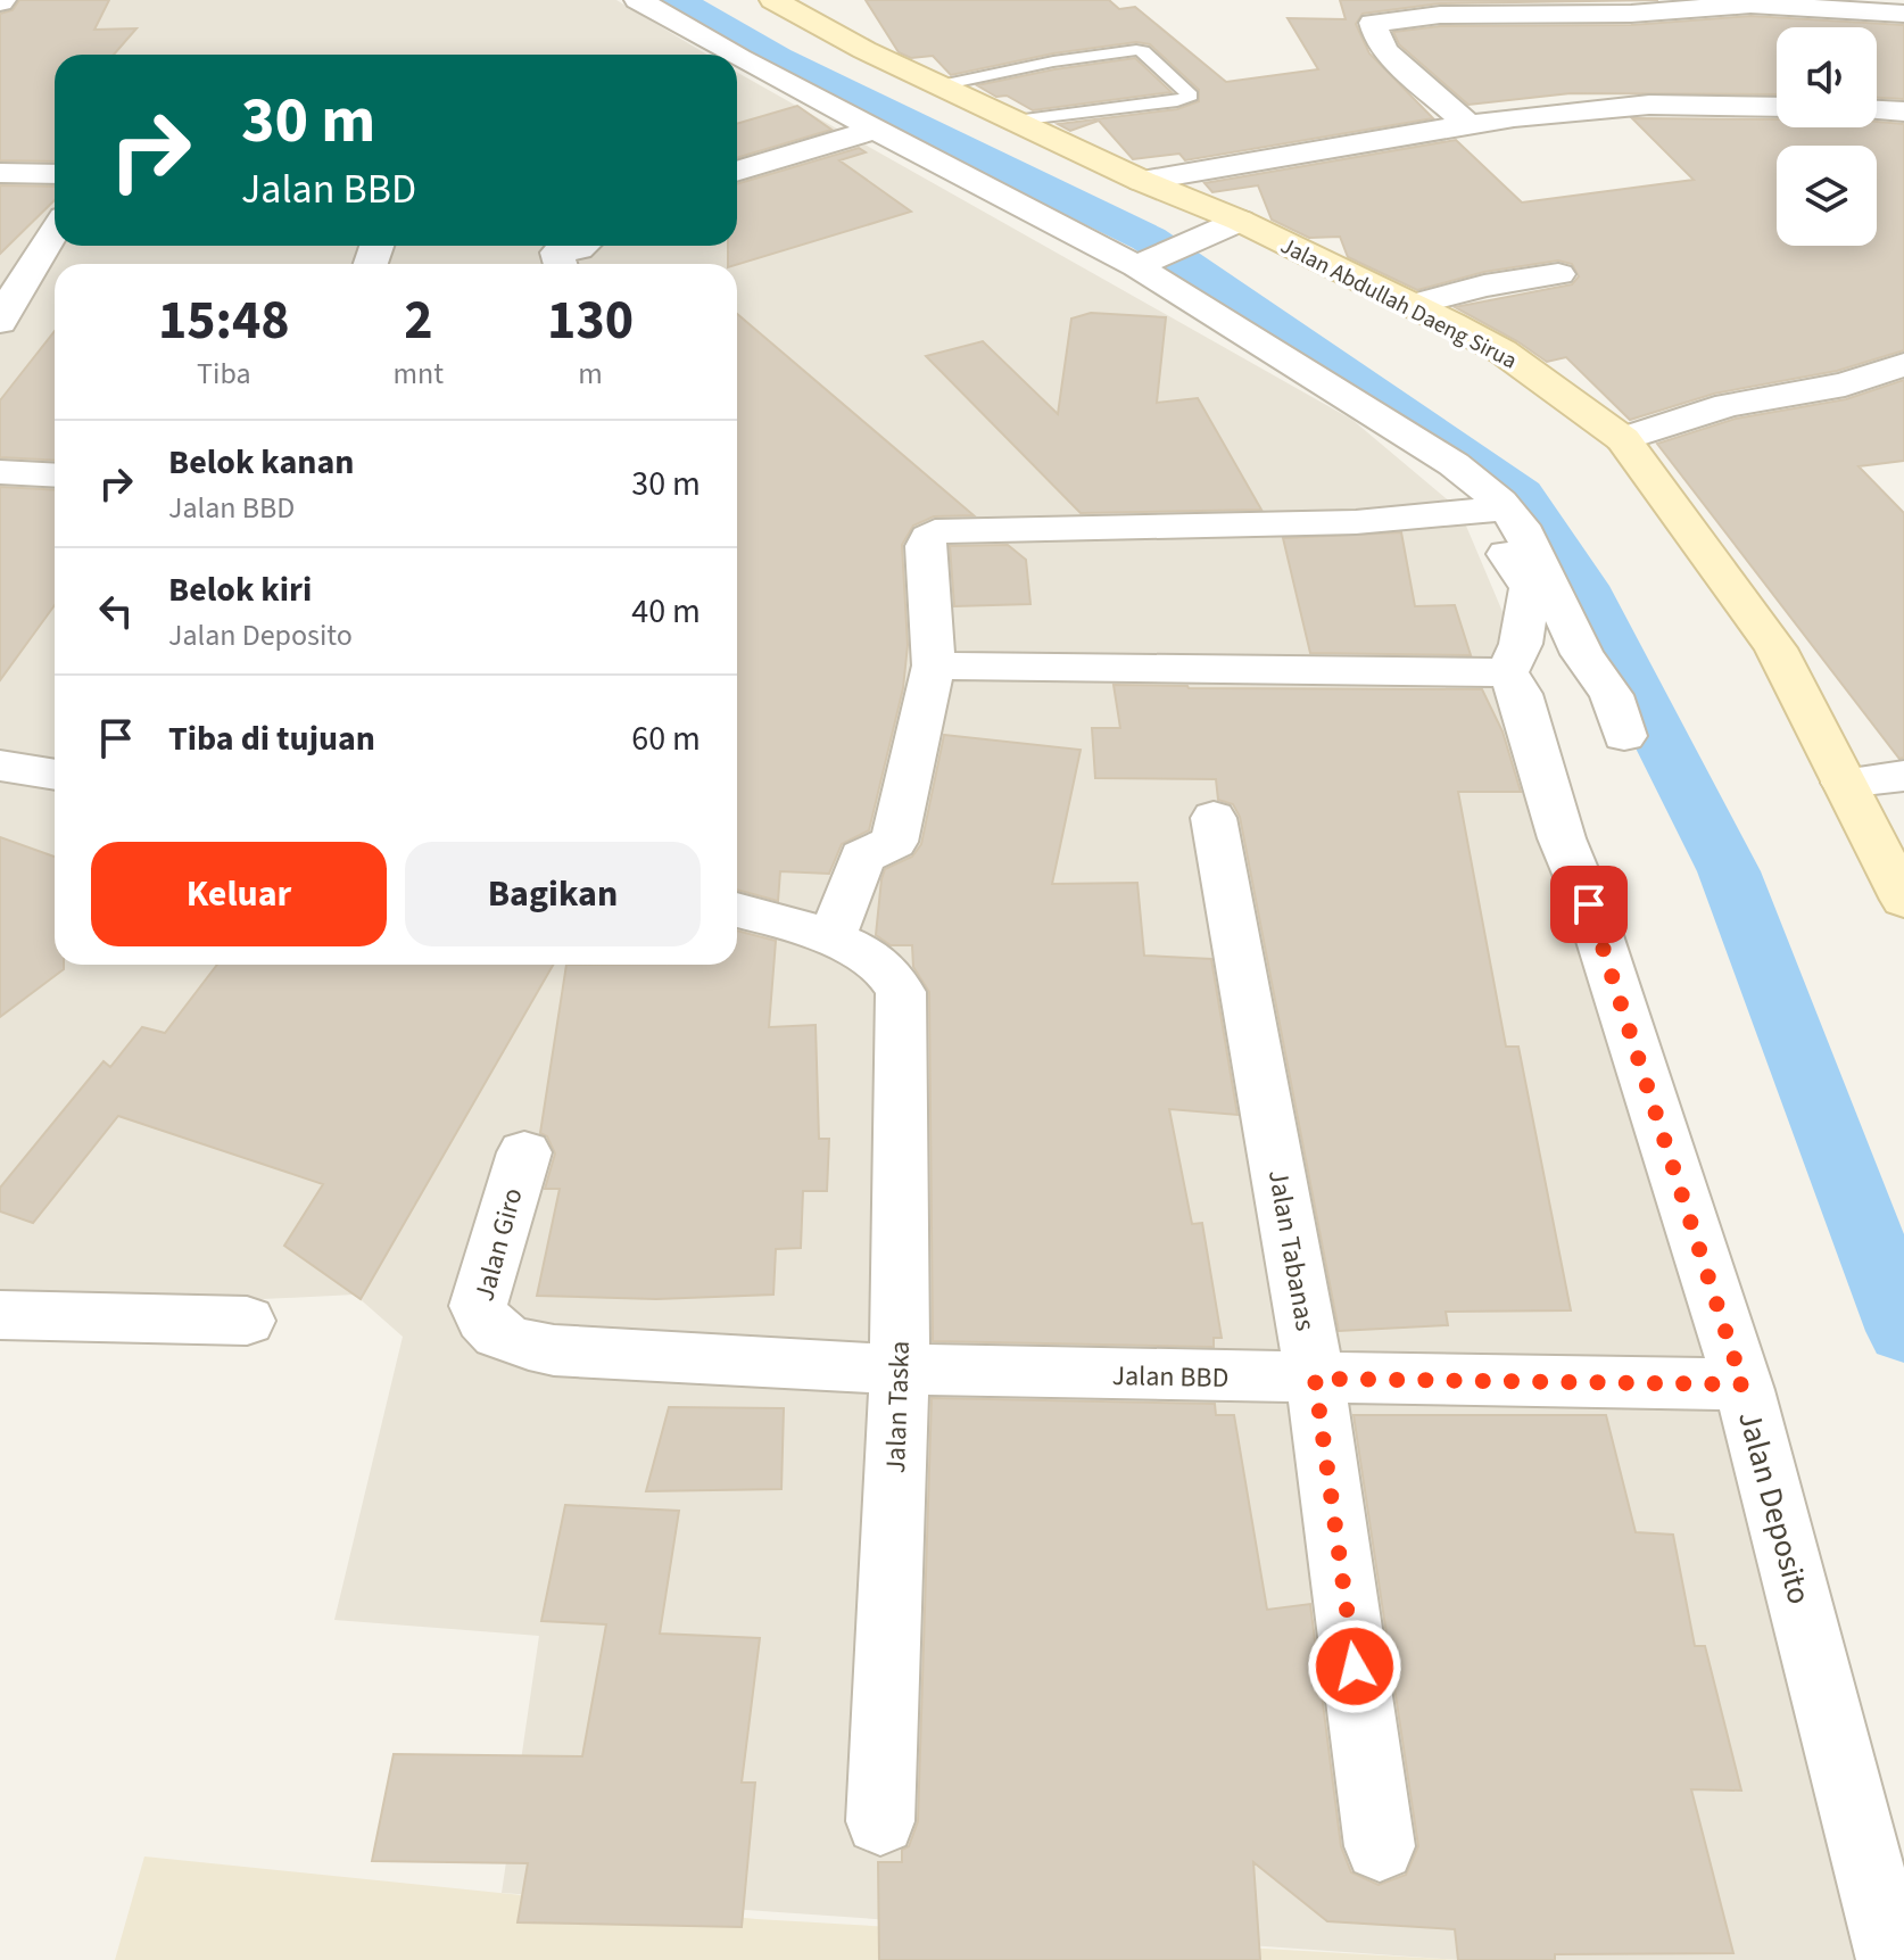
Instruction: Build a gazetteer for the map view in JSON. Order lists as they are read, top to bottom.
{
  "streets": {
    "main road": ["Jalan Abdullah Daeng Sirua"],
    "street": [
      "Jalan Giro",
      "Jalan Tabanas",
      "Jalan BBD",
      "Jalan Taska",
      "Jalan Deposito"
    ]
  },
  "crossings": [
    ["Jalan Giro", "Jalan BBD"],
    ["Jalan Tabanas", "Jalan BBD"],
    ["Jalan BBD", "Jalan Taska"],
    ["Jalan BBD", "Jalan Deposito"]
  ],
  "page": {
    "turn": ["30 m", "Jalan BBD"],
    "eta": [
      "15:48",
      "Tiba",
      "2",
      "mnt",
      "130",
      "m"
    ],
    "list": [
      {
        "name": "Belok kanan",
        "note": "Jalan BBD",
        "value": "30 m"
      },
      {
        "name": "Belok kiri",
        "note": "Jalan Deposito",
        "value": "40 m"
      },
      {
        "name": "Tiba di tujuan",
        "value": "60 m"
      }
    ],
    "buttons": ["Keluar", "Bagikan"]
  }
}
